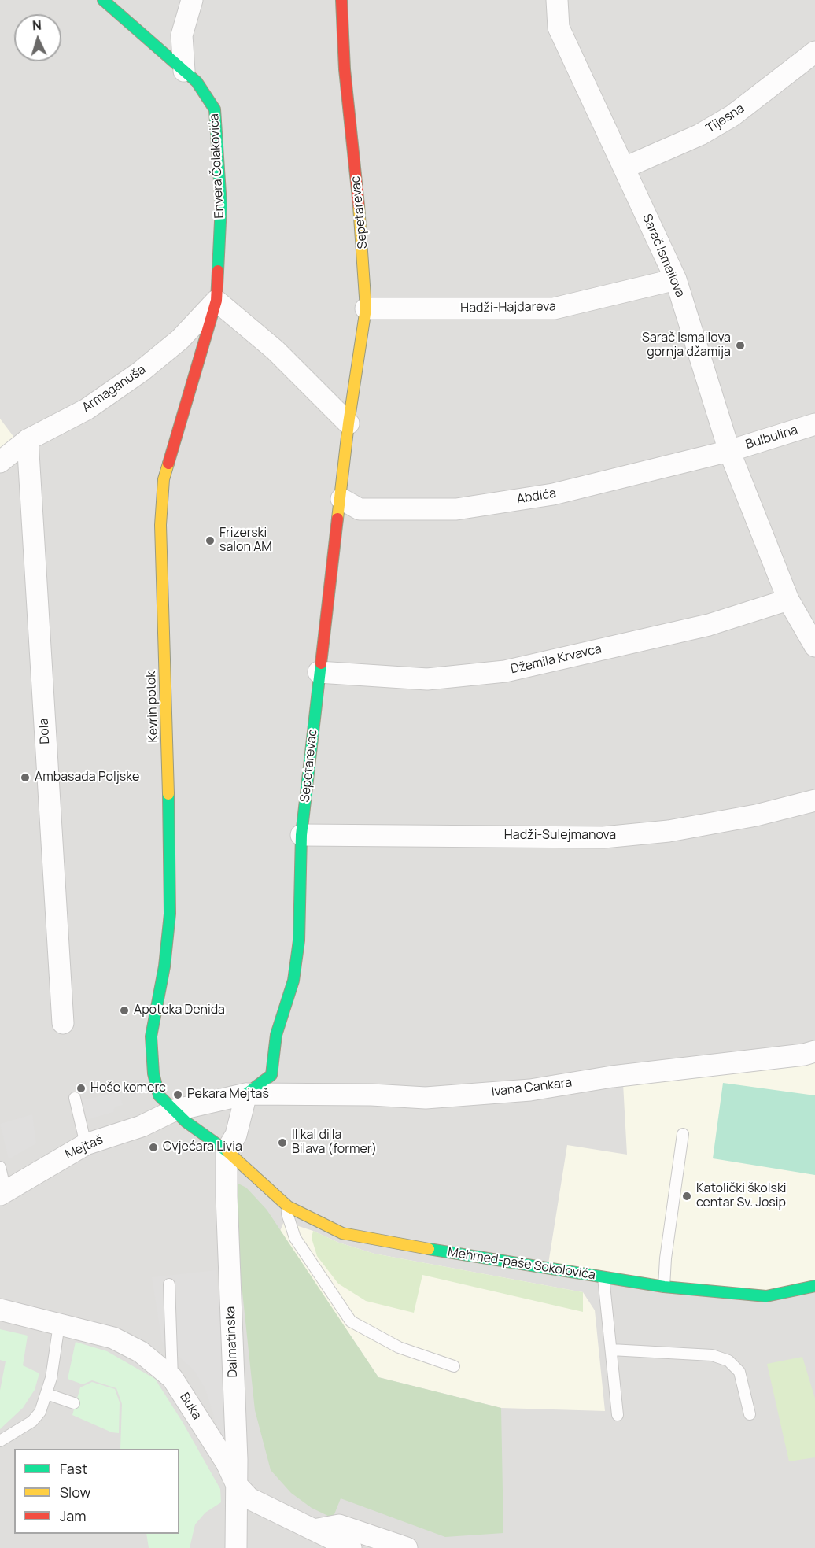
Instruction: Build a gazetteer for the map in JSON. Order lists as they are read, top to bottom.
{
  "streets": {
    "street": [
      "Tijesna",
      "Envera Čolakovića",
      "Sepetarevac",
      "Sarač Ismailova",
      "Hadži-Hajdareva",
      "Armaganuša",
      "Bulbulina",
      "Abdića",
      "Džemila Krvavca",
      "Kevrin potok",
      "Dola",
      "Hadži-Sulejmanova",
      "Ivana Cankara",
      "Mejtaš",
      "Mehmed-paše Sokolovića",
      "Dalmatinska",
      "Buka"
    ]
  },
  "crossings": [
    ["Tijesna", "Sarač Ismailova"],
    ["Envera Čolakovića", "Armaganuša"],
    ["Envera Čolakovića", "Kevrin potok"],
    ["Sepetarevac", "Hadži-Hajdareva"],
    ["Sepetarevac", "Abdića"],
    ["Sepetarevac", "Džemila Krvavca"],
    ["Sepetarevac", "Hadži-Sulejmanova"],
    ["Sepetarevac", "Ivana Cankara"],
    ["Sepetarevac", "Mejtaš"],
    ["Sarač Ismailova", "Hadži-Hajdareva"],
    ["Sarač Ismailova", "Bulbulina"],
    ["Sarač Ismailova", "Abdića"],
    ["Sarač Ismailova", "Džemila Krvavca"],
    ["Armaganuša", "Kevrin potok"],
    ["Armaganuša", "Dola"],
    ["Bulbulina", "Abdića"],
    ["Kevrin potok", "Mejtaš"],
    ["Ivana Cankara", "Mejtaš"],
    ["Mehmed-paše Sokolovića", "Dalmatinska"],
    ["Dalmatinska", "Buka"]
  ],
  "places": [
    "Sarač Ismailova gornja džamija",
    "Frizerski salon AM",
    "Ambasada Poljske",
    "Apoteka Denida",
    "Hoše komerc",
    "Pekara Mejtaš",
    "Il kal di la Bilava (former)",
    "Cvjećara Livia",
    "Katolički školski centar Sv. Josip"
  ],
  "legend": ["Fast", "Slow", "Jam"],
  "north": "top"
}
